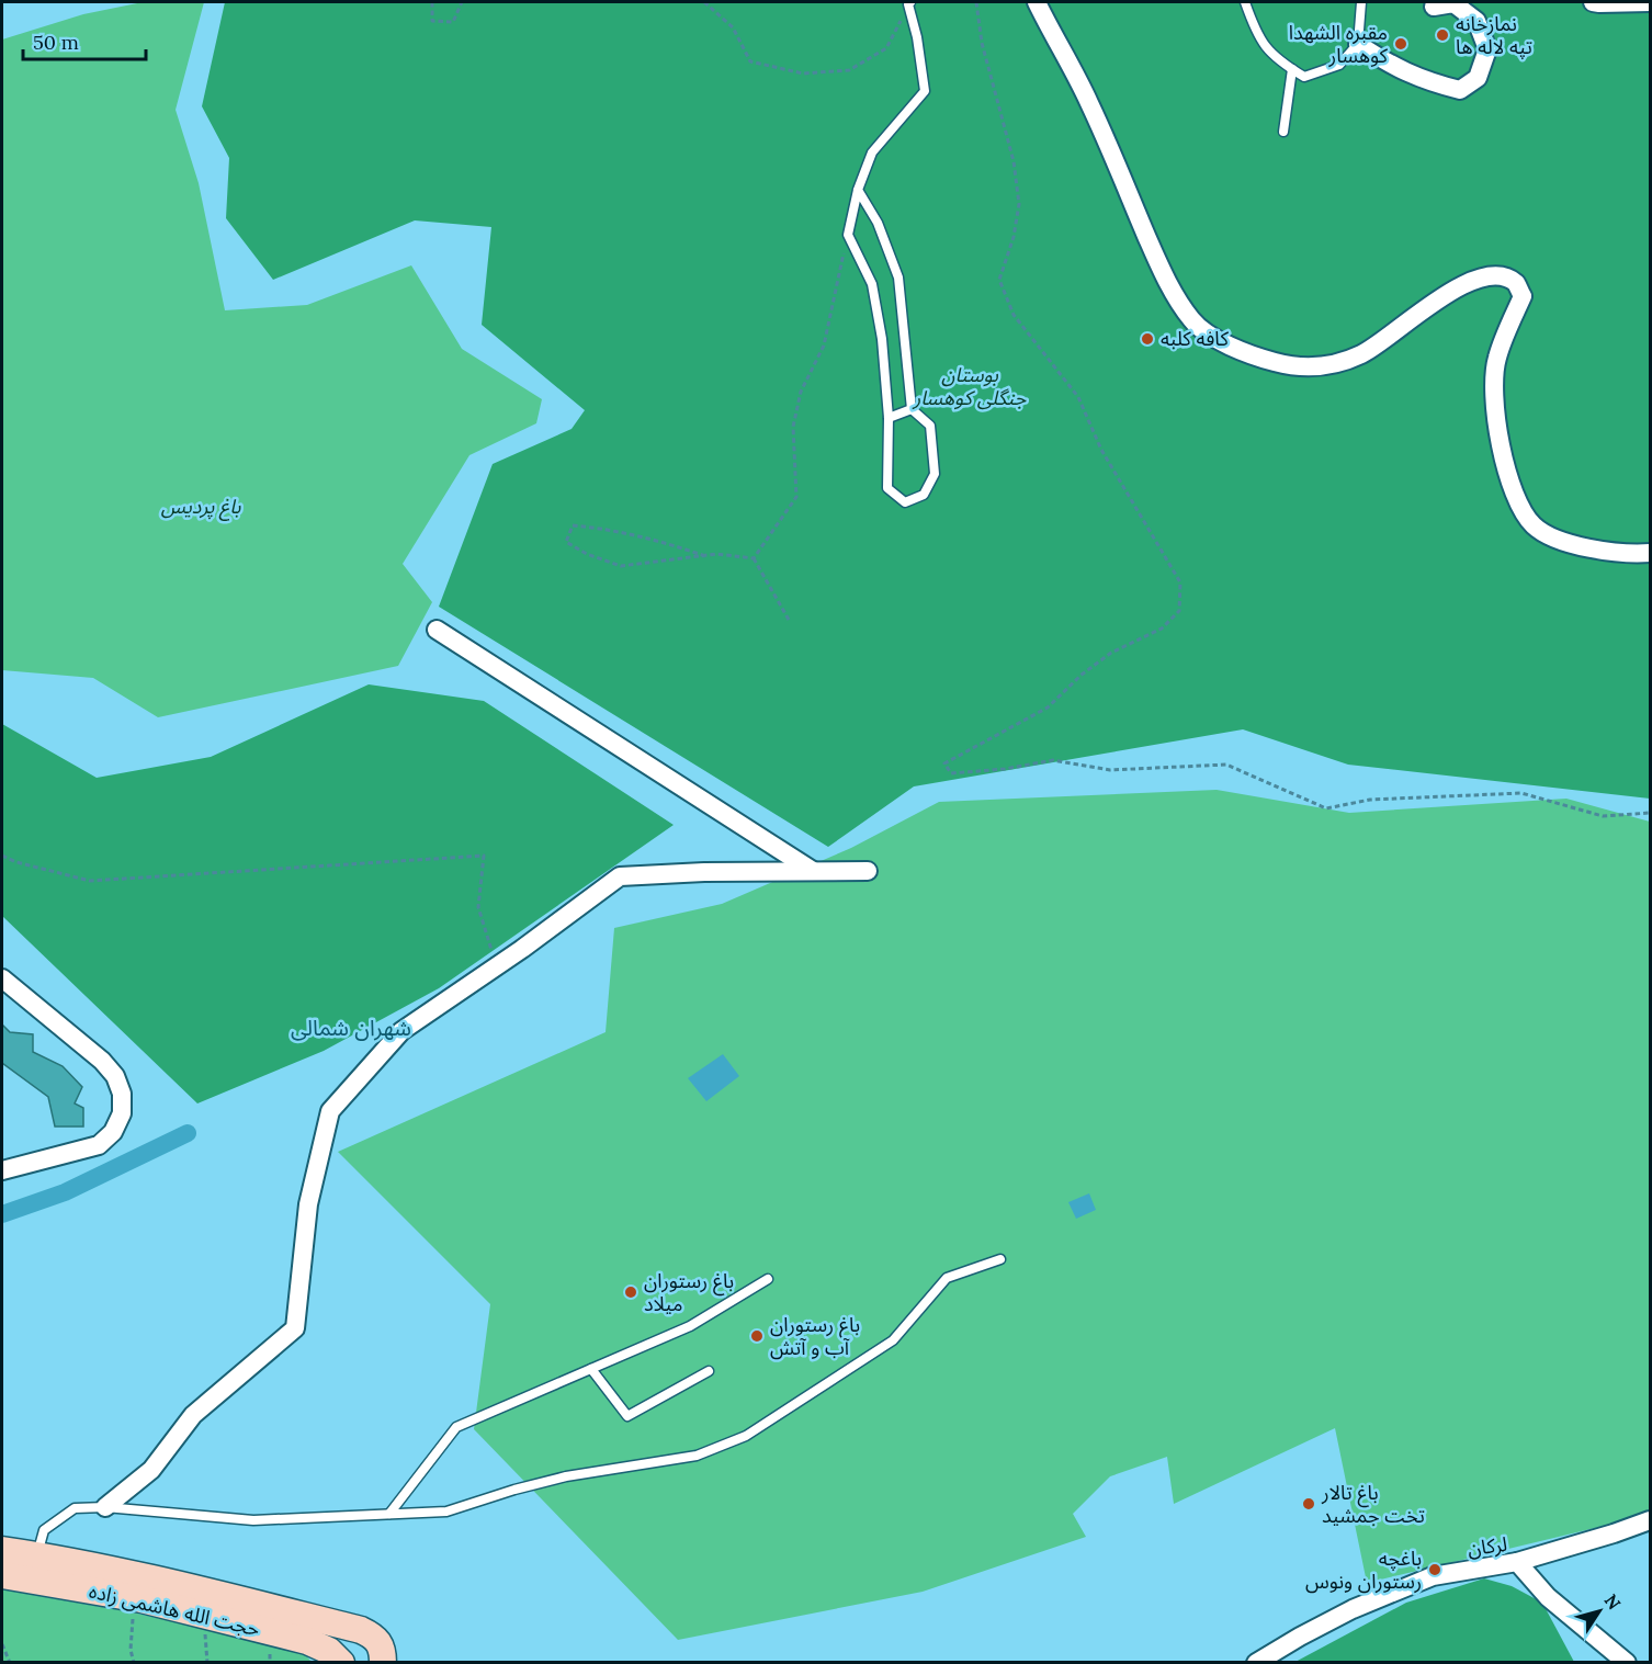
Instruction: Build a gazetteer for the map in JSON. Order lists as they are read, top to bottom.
{
  "streets": {
    "street": ["لرکان", "حجت الله هاشمی زاده"]
  },
  "districts": ["شهران شمالی"],
  "parks": ["بوستان جنگلی کوهسار", "باغ پردیس"],
  "places": [
    "نمازخانه تپه لاله ها",
    "مقبره الشهدا کوهسار",
    "کافه کلبه",
    "باغ رستوران میلاد",
    "باغ رستوران آب و آتش",
    "باغ تالار تخت جمشید",
    "باغچه رستوران ونوس"
  ],
  "scale_bar": "50 m",
  "north": "top right"
}
